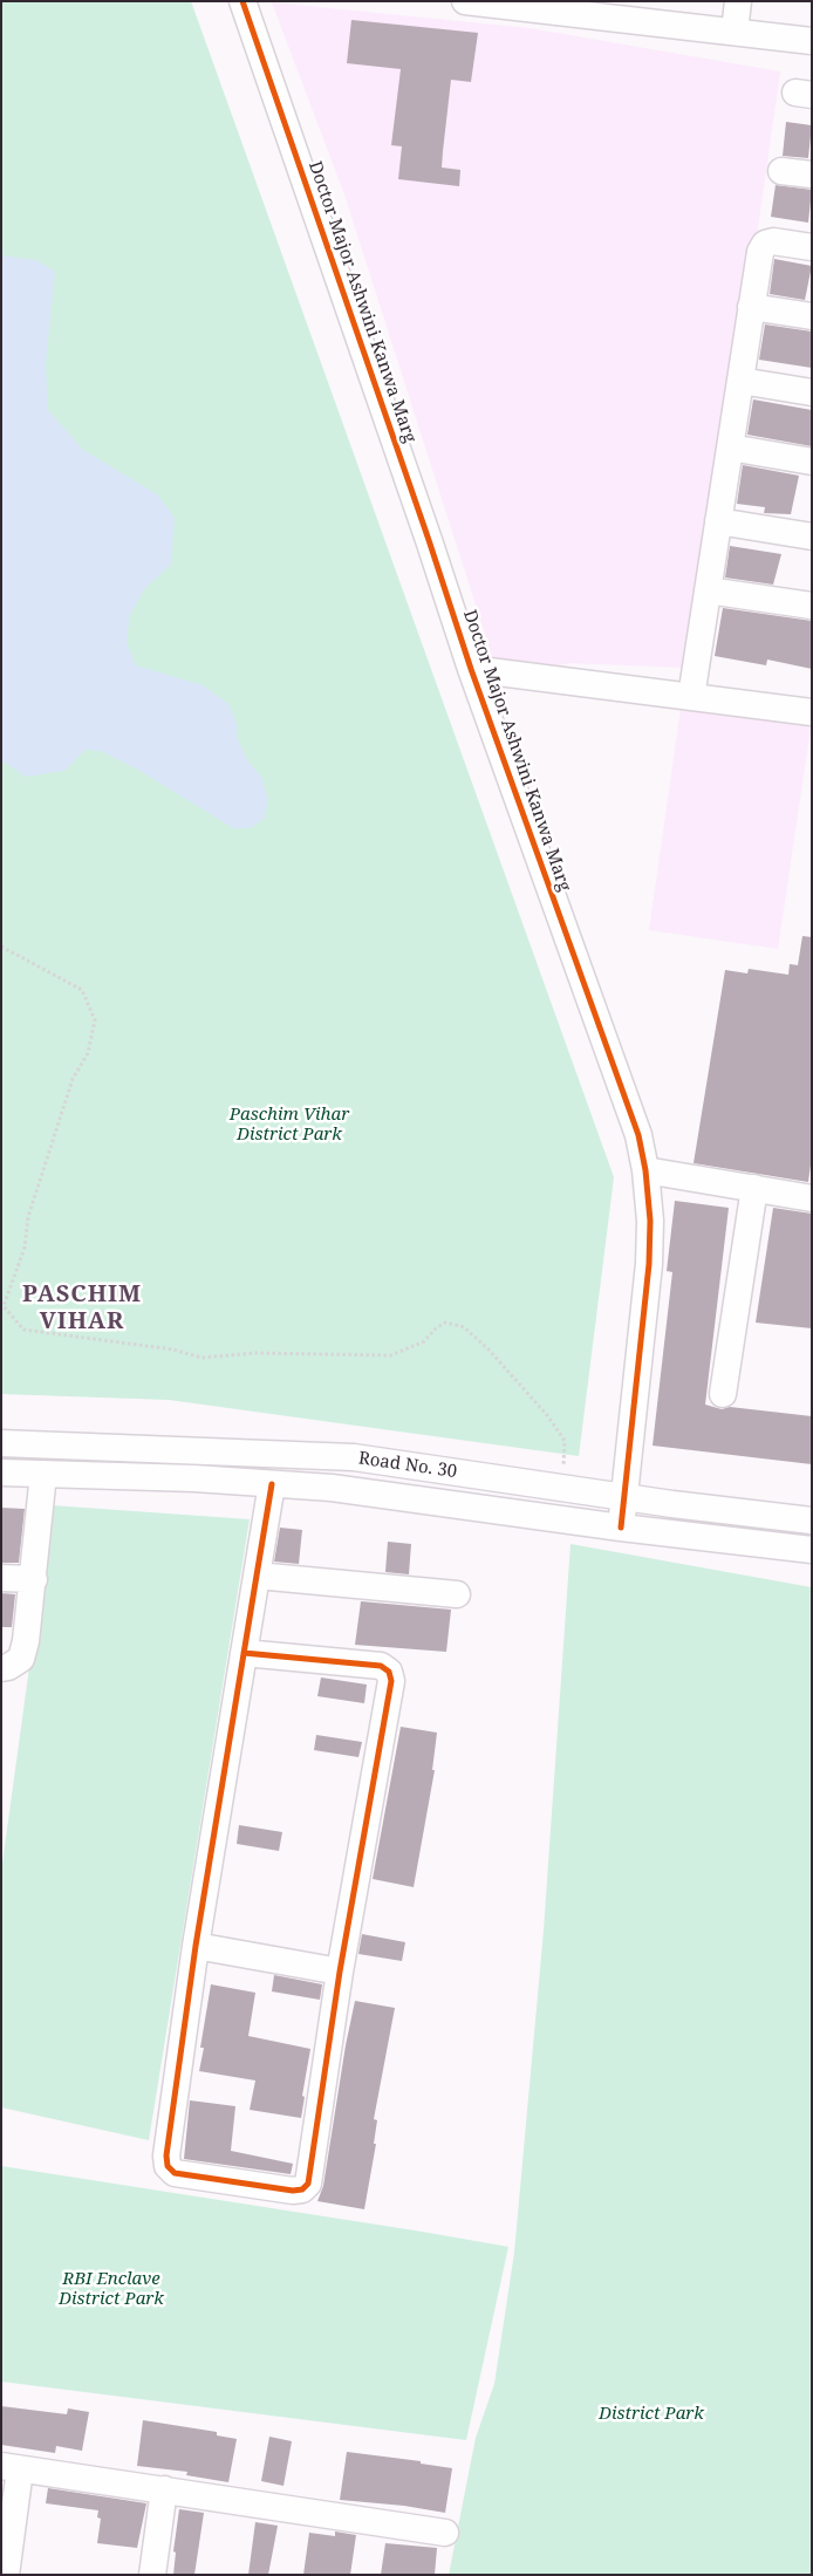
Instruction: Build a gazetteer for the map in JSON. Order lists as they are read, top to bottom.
{
  "streets": {
    "street": ["Doctor Major Ashwini Kanwa Marg", "Road No. 30"]
  },
  "crossings": [
    ["Doctor Major Ashwini Kanwa Marg", "Road No. 30"]
  ],
  "districts": ["PASCHIM VIHAR"],
  "parks": ["Paschim Vihar District Park", "RBI Enclave District Park", "District Park"]
}
